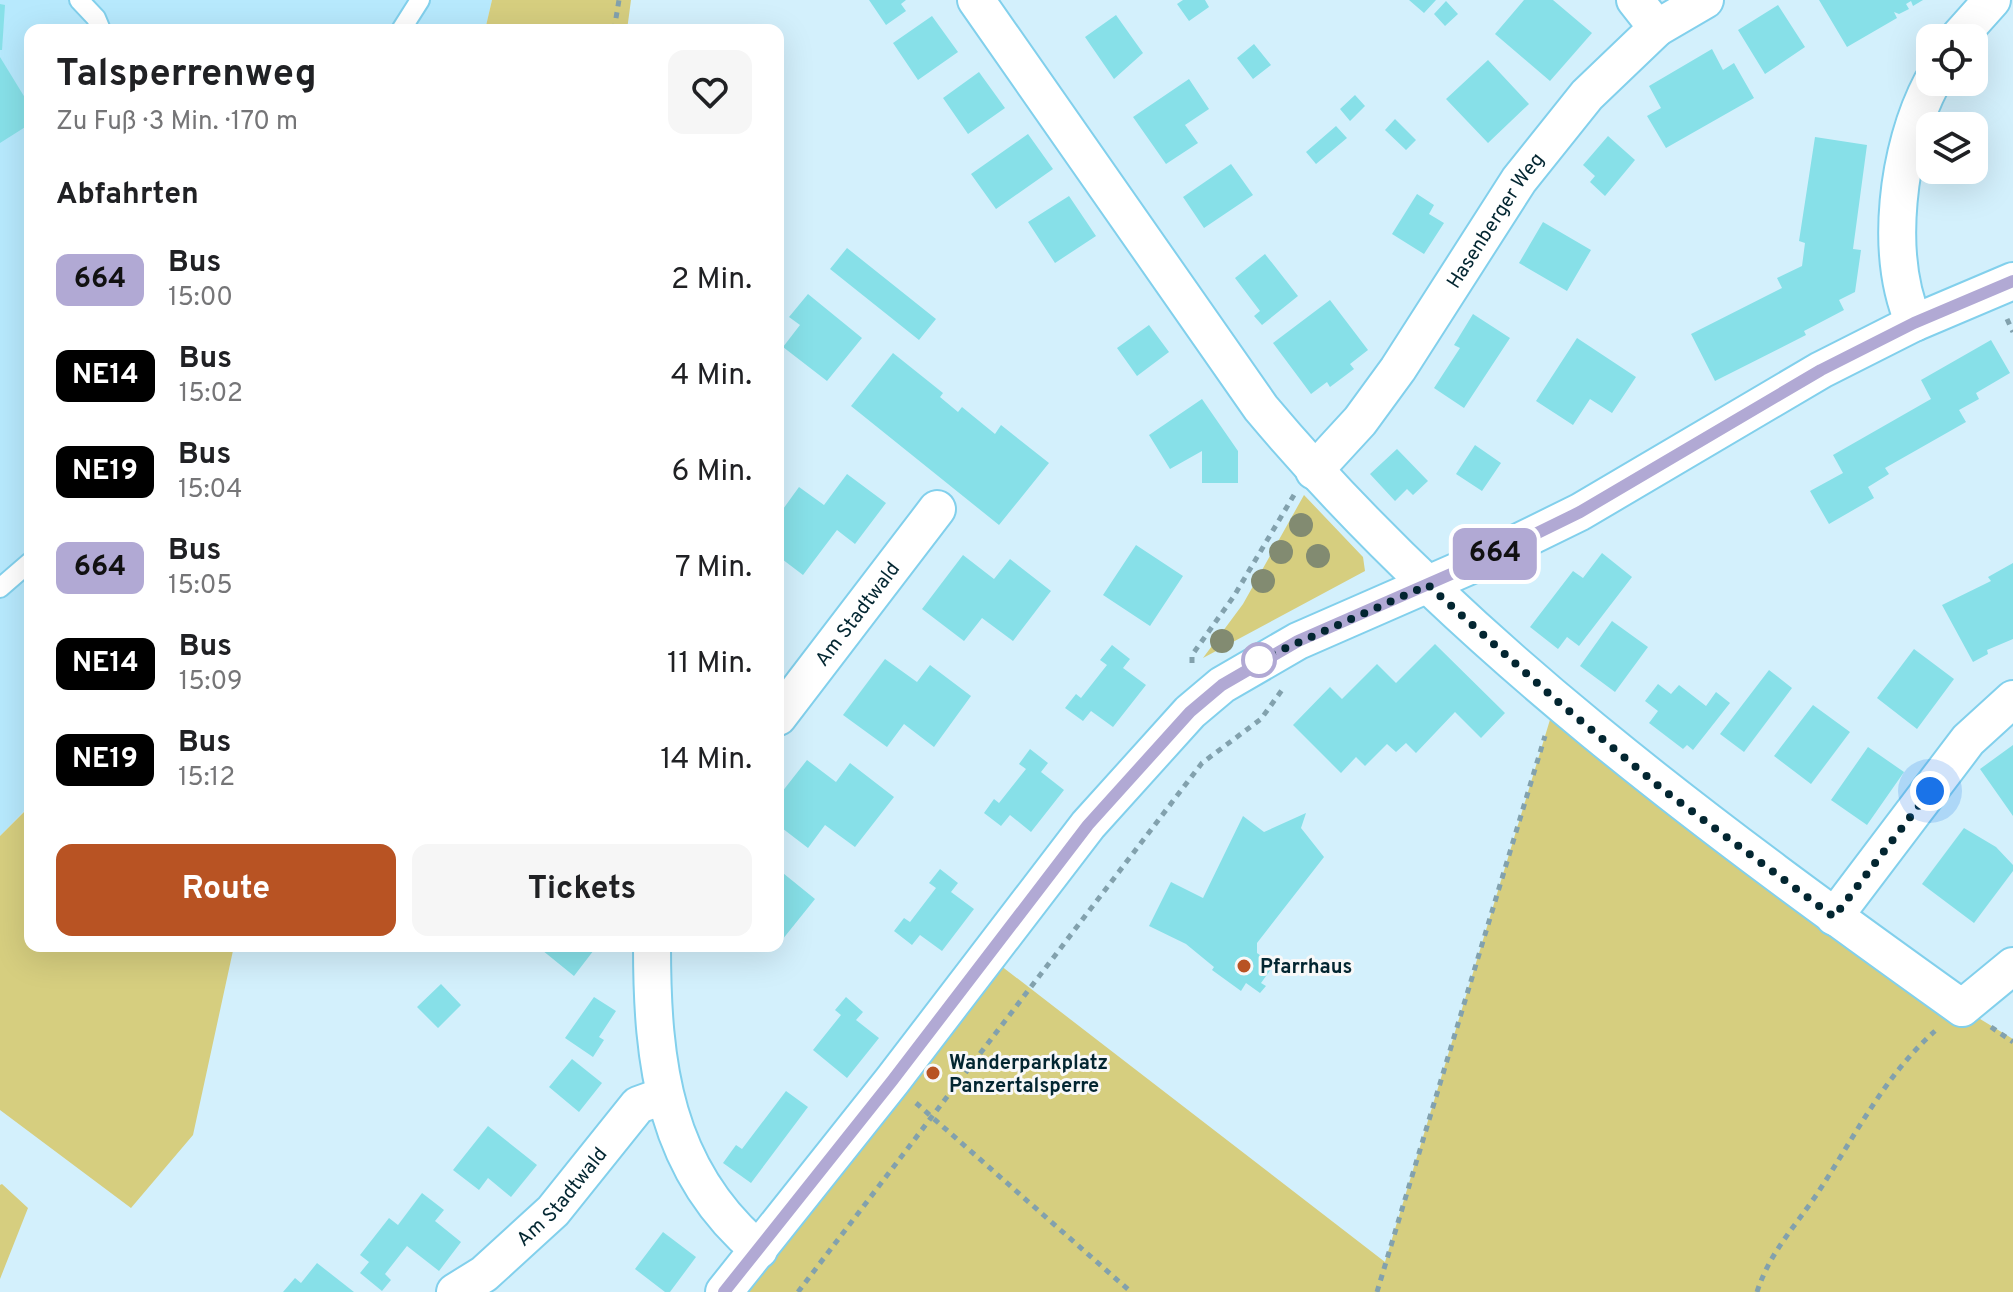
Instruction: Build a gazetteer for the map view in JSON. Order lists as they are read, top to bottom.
{
  "streets": {
    "street": ["Hasenberger Weg", "Am Stadtwald"]
  },
  "places": ["Pfarrhaus", "Wanderparkplatz Panzertalsperre"],
  "lines": ["bus line 664"],
  "page": {
    "on_map": "664",
    "heading": [
      ["Talsperrenweg", "Zu Fuß · 3 Min. · 170 m"],
      "Abfahrten"
    ],
    "list": [
      {
        "mark": "664",
        "name": "Bus",
        "note": "15:00",
        "value": "2 Min."
      },
      {
        "mark": "NE14",
        "name": "Bus",
        "note": "15:02",
        "value": "4 Min."
      },
      {
        "mark": "NE19",
        "name": "Bus",
        "note": "15:04",
        "value": "6 Min."
      },
      {
        "mark": "664",
        "name": "Bus",
        "note": "15:05",
        "value": "7 Min."
      },
      {
        "mark": "NE14",
        "name": "Bus",
        "note": "15:09",
        "value": "11 Min."
      },
      {
        "mark": "NE19",
        "name": "Bus",
        "note": "15:12",
        "value": "14 Min."
      }
    ],
    "buttons": ["Route", "Tickets"]
  }
}
